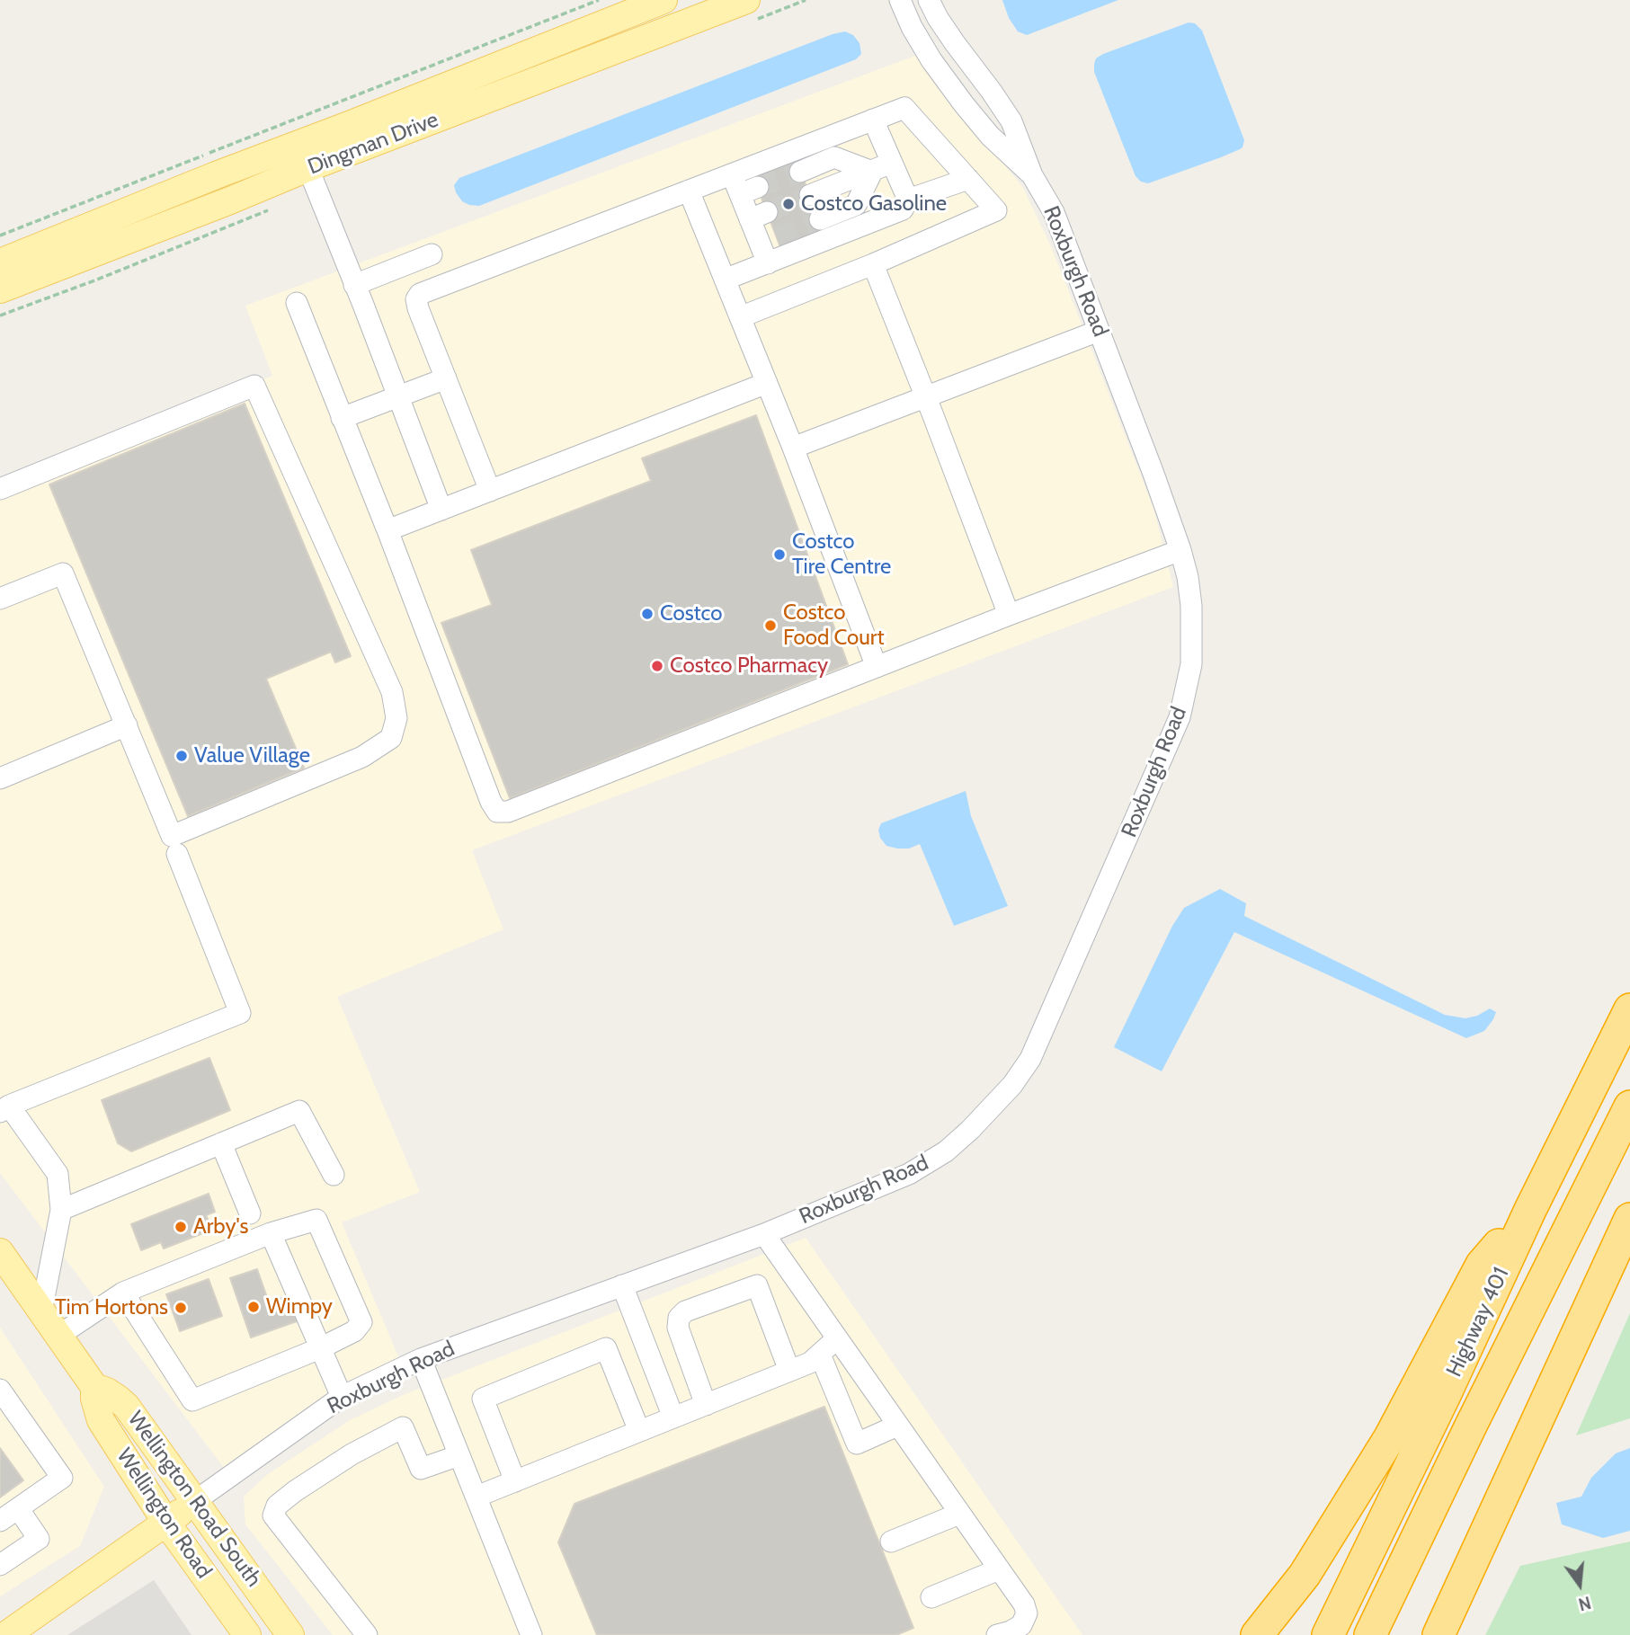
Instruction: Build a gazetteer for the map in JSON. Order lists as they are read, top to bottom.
{
  "streets": {
    "highway": ["Highway 401"],
    "main road": [
      "Dingman Drive",
      "Roxburgh Road",
      "Wellington Road South",
      "Wellington Road"
    ]
  },
  "crossings": [
    ["Roxburgh Road", "Wellington Road South"],
    ["Roxburgh Road", "Wellington Road"],
    ["Wellington Road South", "Wellington Road"]
  ],
  "places": [
    "Costco Gasoline",
    "Costco Tire Centre",
    "Costco",
    "Costco Food Court",
    "Costco Pharmacy",
    "Value Village",
    "Arby's",
    "Wimpy",
    "Tim Hortons"
  ],
  "north": "bottom"
}
